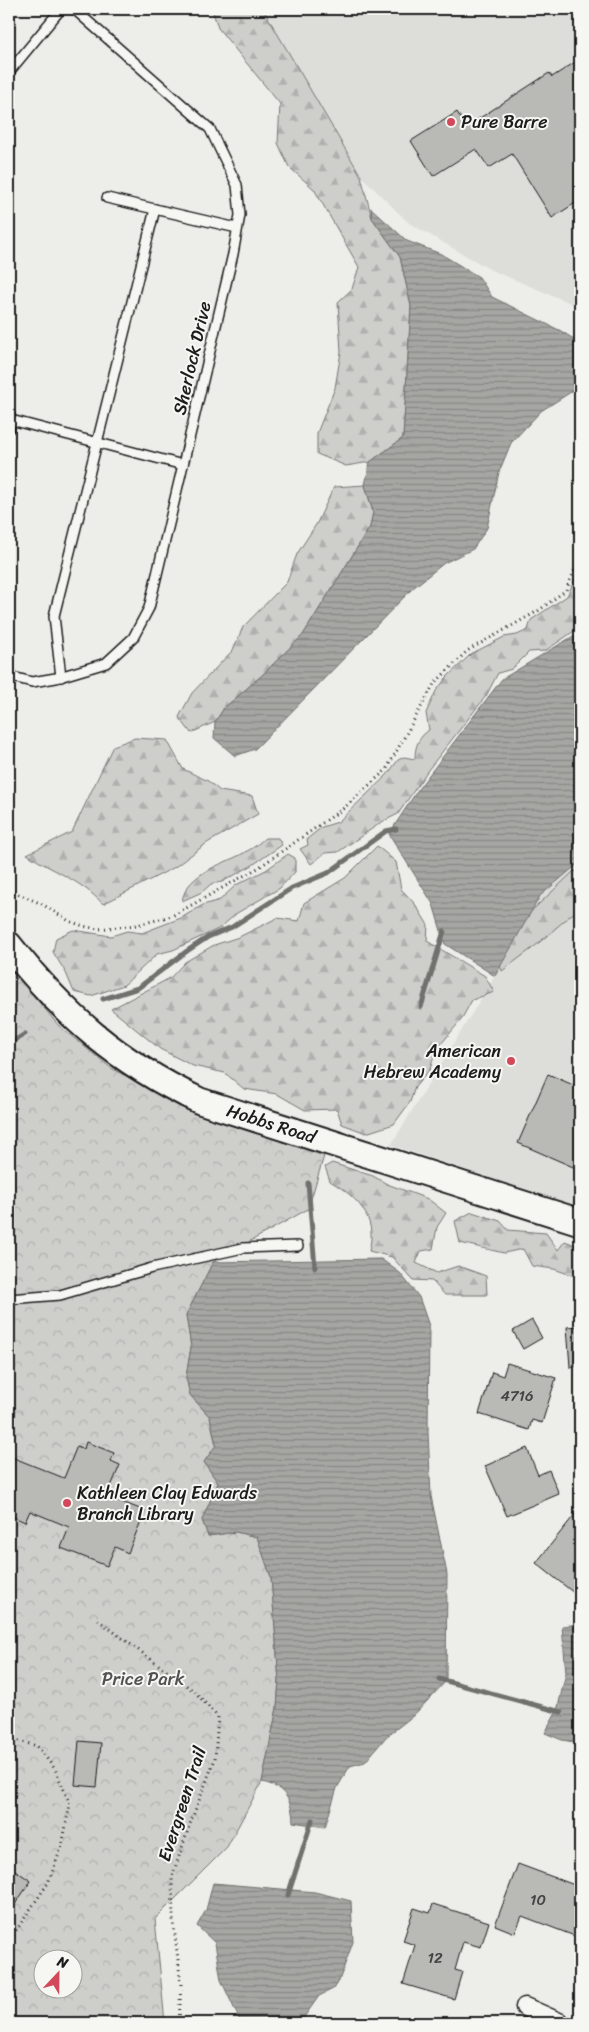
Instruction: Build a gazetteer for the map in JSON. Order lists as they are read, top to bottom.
{
  "streets": {
    "street": ["Hobbs Road"],
    "lane": ["Sherlock Drive"],
    "path": ["Evergreen Trail"]
  },
  "parks": ["Price Park"],
  "places": ["Pure Barre", "American Hebrew Academy", "Kathleen Clay Edwards Branch Library"],
  "house_numbers": ["4716", "10", "12"],
  "north": "top"
}
